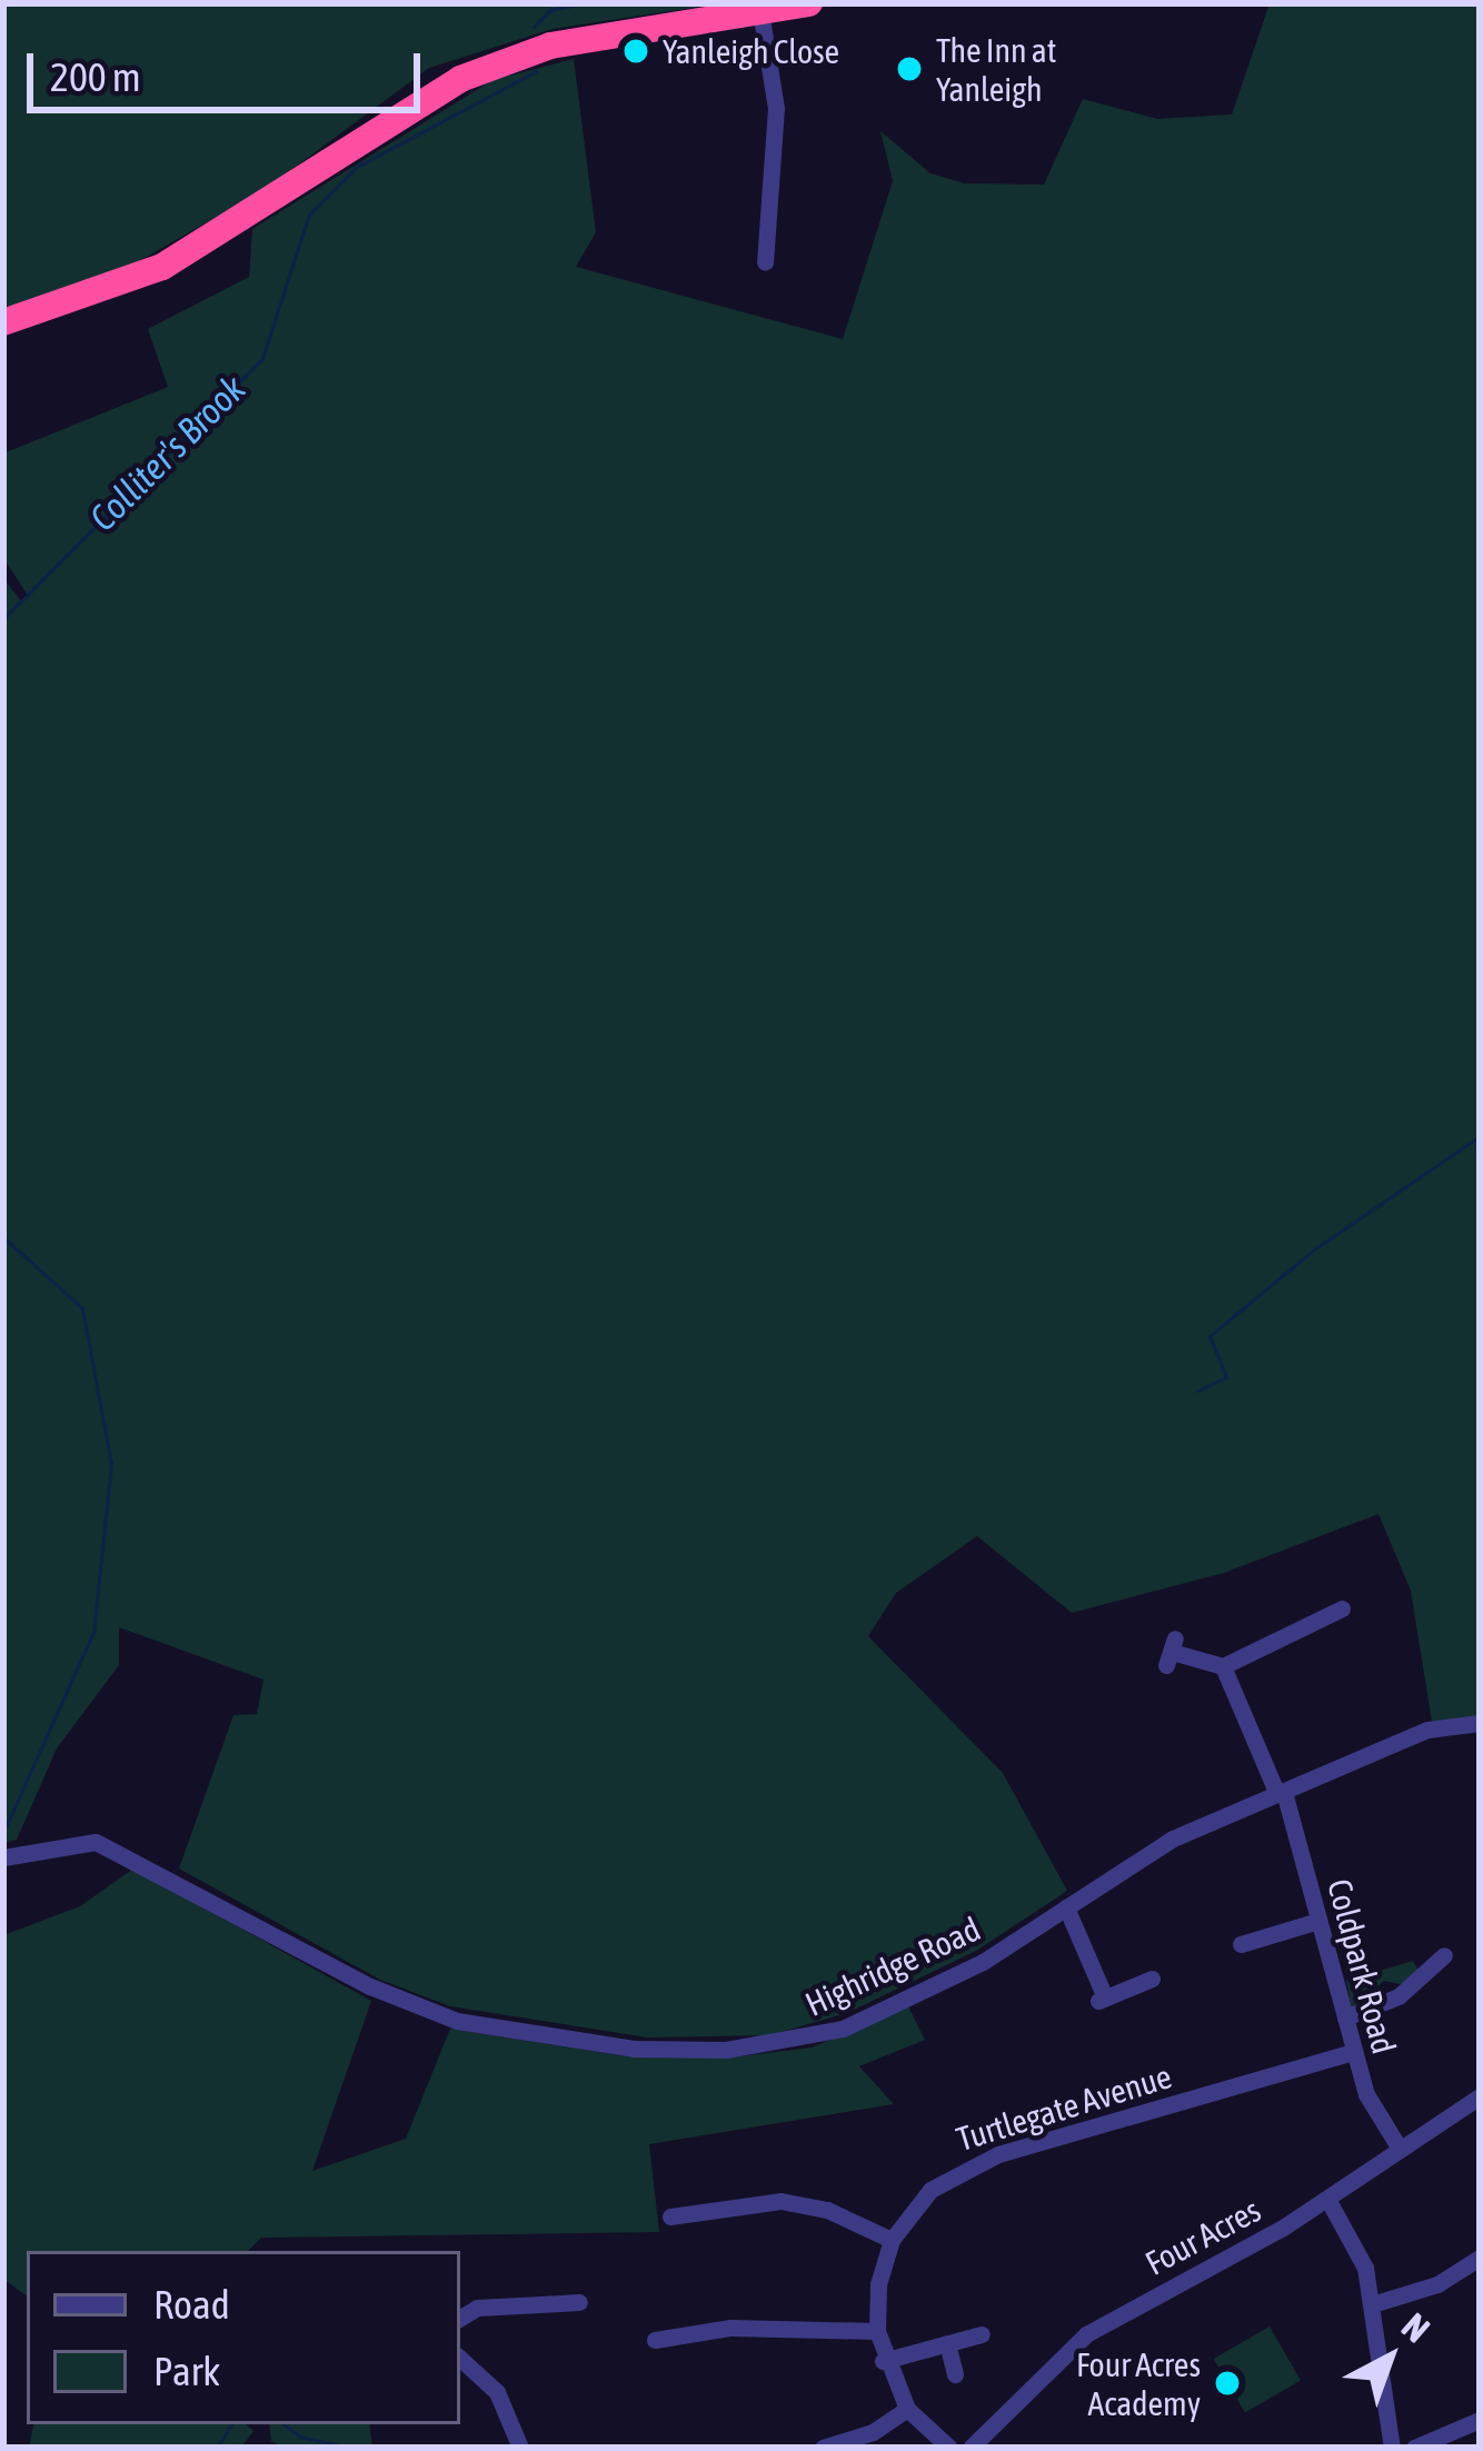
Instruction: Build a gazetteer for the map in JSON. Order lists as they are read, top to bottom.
{
  "streets": {
    "street": [
      "Highridge Road",
      "Coldpark Road",
      "Turtlegate Avenue",
      "Four Acres"
    ]
  },
  "crossings": [
    ["Highridge Road", "Coldpark Road"],
    ["Coldpark Road", "Turtlegate Avenue"],
    ["Coldpark Road", "Four Acres"]
  ],
  "water": ["Colliter's Brook"],
  "places": ["Yanleigh Close", "The Inn at Yanleigh", "Four Acres Academy"],
  "legend": ["Road", "Park"],
  "scale_bar": "200 m",
  "north": "top right"
}
